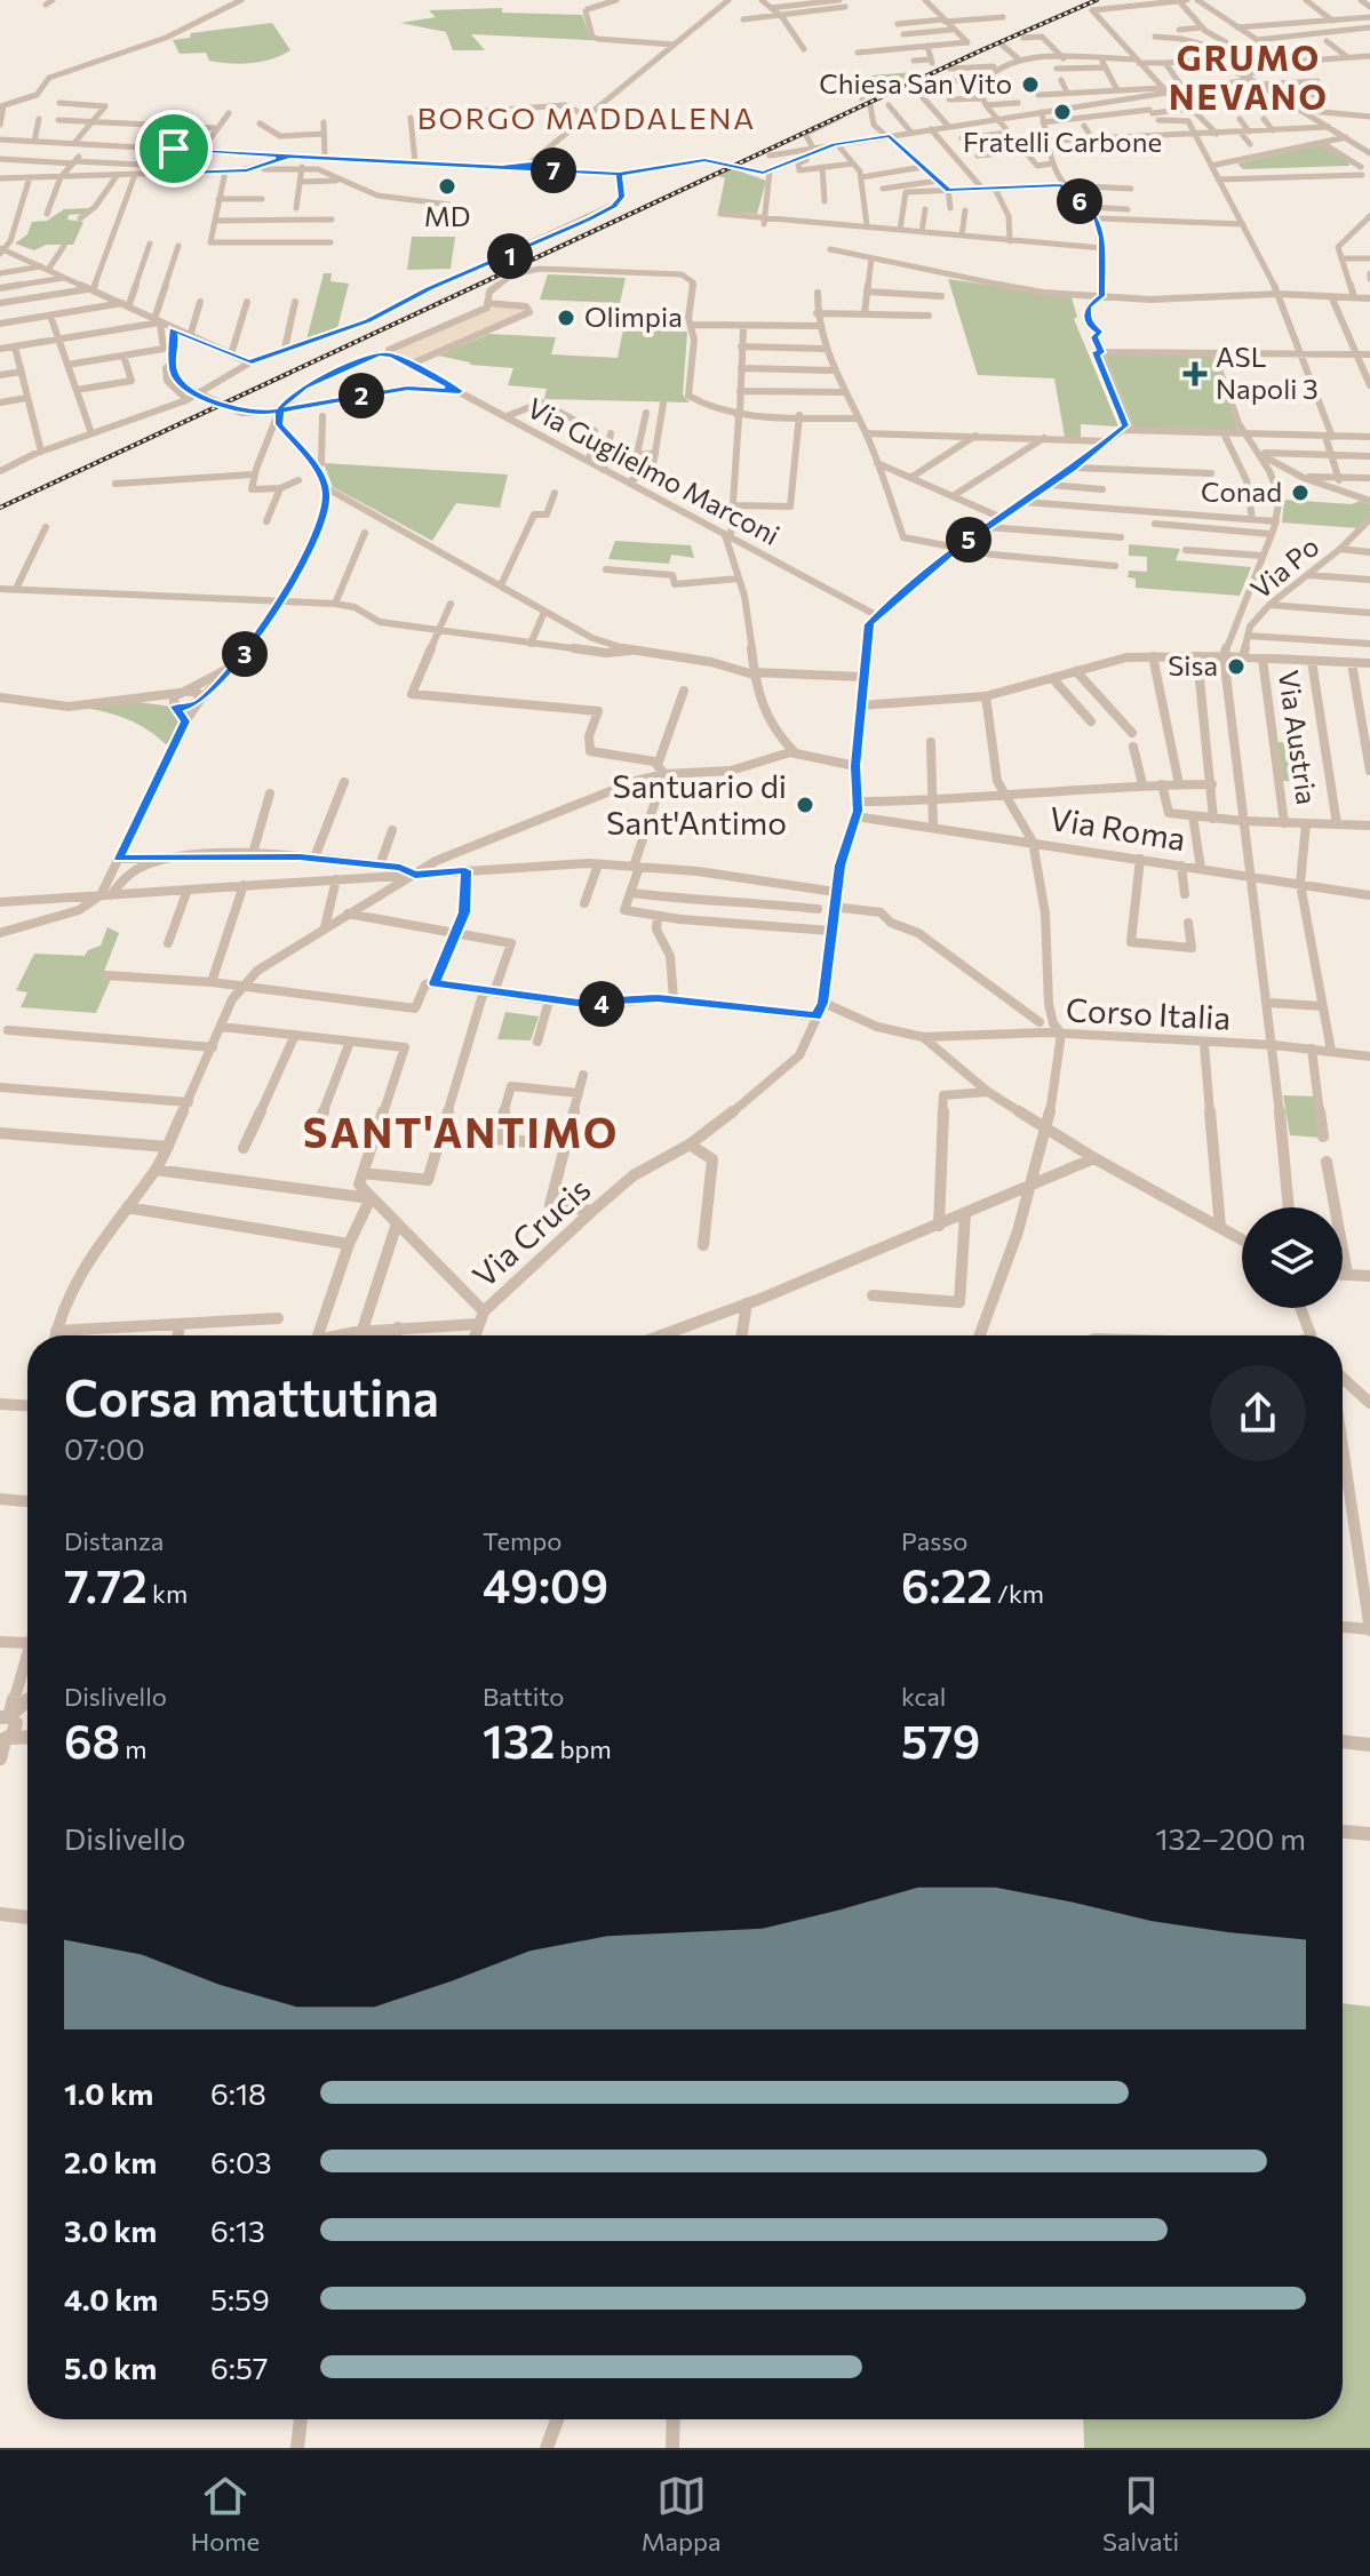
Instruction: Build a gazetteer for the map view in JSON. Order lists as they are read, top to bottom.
{
  "streets": {
    "street": [
      "Via Guglielmo Marconi",
      "Via Po",
      "Via Austria",
      "Via Roma",
      "Corso Italia",
      "Via Crucis"
    ]
  },
  "districts": ["GRUMO NEVANO", "BORGO MADDALENA", "SANT'ANTIMO"],
  "places": {
    "other": [
      "Chiesa San Vito",
      "Fratelli Carbone",
      "MD",
      "Olimpia",
      "Conad",
      "Sisa",
      "Santuario di Sant'Antimo"
    ],
    "health": ["ASL Napoli 3"]
  },
  "page": {
    "pins": [
      "7",
      "6",
      "1",
      "2",
      "5",
      "3",
      "4"
    ],
    "heading": ["Corsa mattutina", "07:00"],
    "stats": [
      ["Distanza", "7.72 km"],
      ["Tempo", "49:09"],
      ["Passo", "6:22 /km"],
      ["Dislivello", "68 m"],
      ["Battito", "132 bpm"],
      ["kcal", "579"]
    ],
    "chart": ["Dislivello", "132–200 m"],
    "list": [
      {
        "name": "1.0 km",
        "note": "6:18"
      },
      {
        "name": "2.0 km",
        "note": "6:03"
      },
      {
        "name": "3.0 km",
        "note": "6:13"
      },
      {
        "name": "4.0 km",
        "note": "5:59"
      },
      {
        "name": "5.0 km",
        "note": "6:57"
      }
    ],
    "tabs": ["Home", "Mappa", "Salvati"]
  }
}
